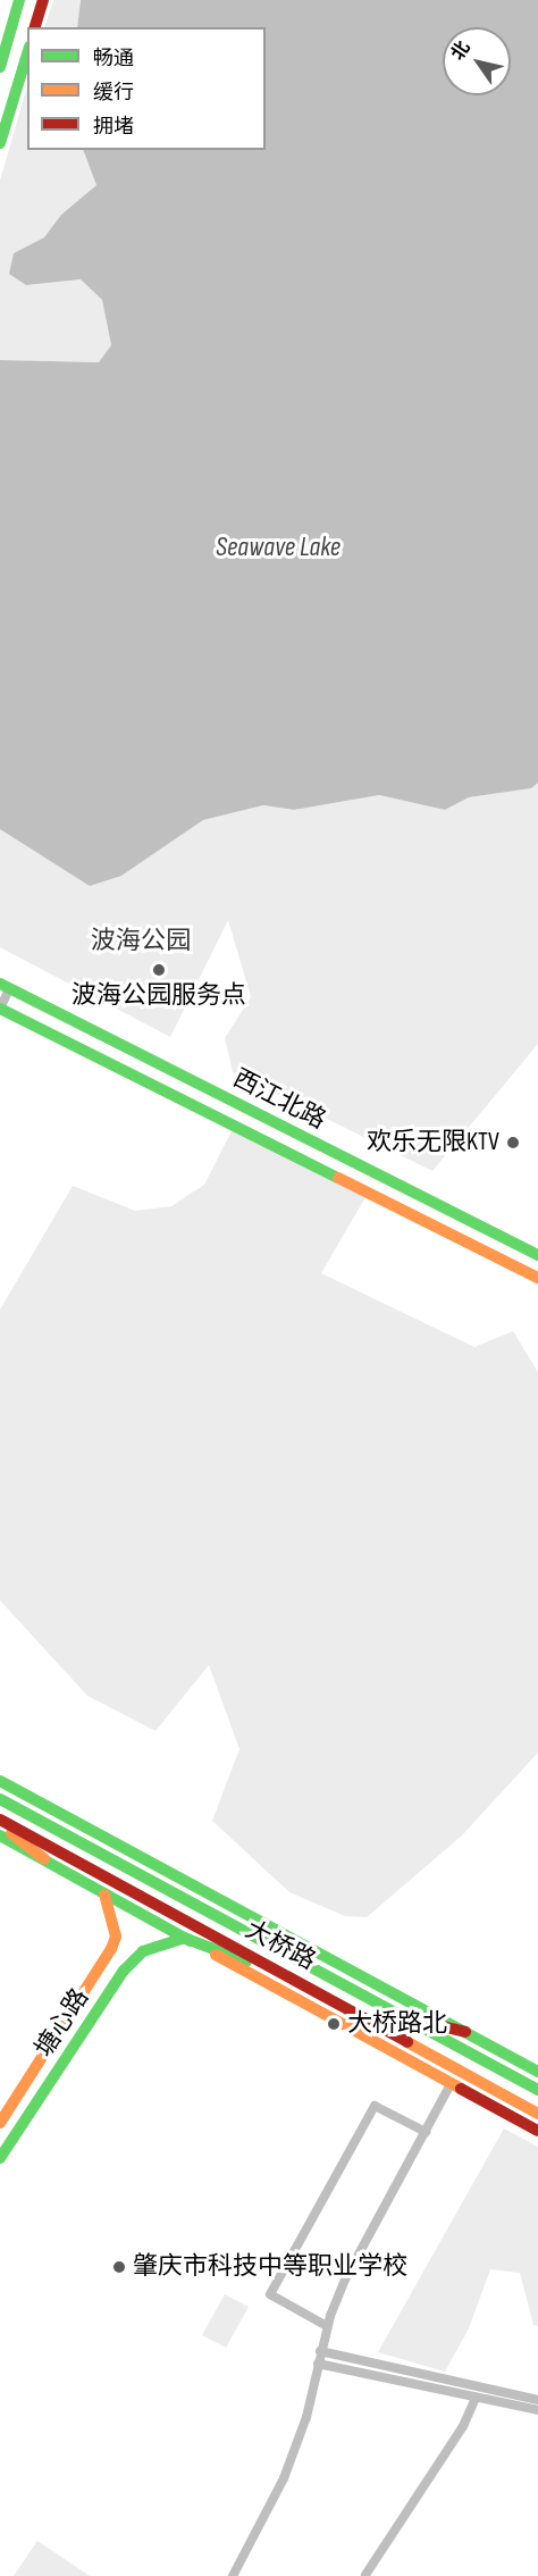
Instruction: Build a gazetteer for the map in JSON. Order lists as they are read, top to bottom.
{
  "streets": {
    "main road": ["西江北路", "大桥路", "塘心路"]
  },
  "water": ["Seawave Lake"],
  "parks": ["波海公园"],
  "places": [
    "波海公园服务点",
    "欢乐无限KTV",
    "大桥路北",
    "肇庆市科技中等职业学校"
  ],
  "legend": ["畅通", "缓行", "拥堵"],
  "north": "top left"
}
